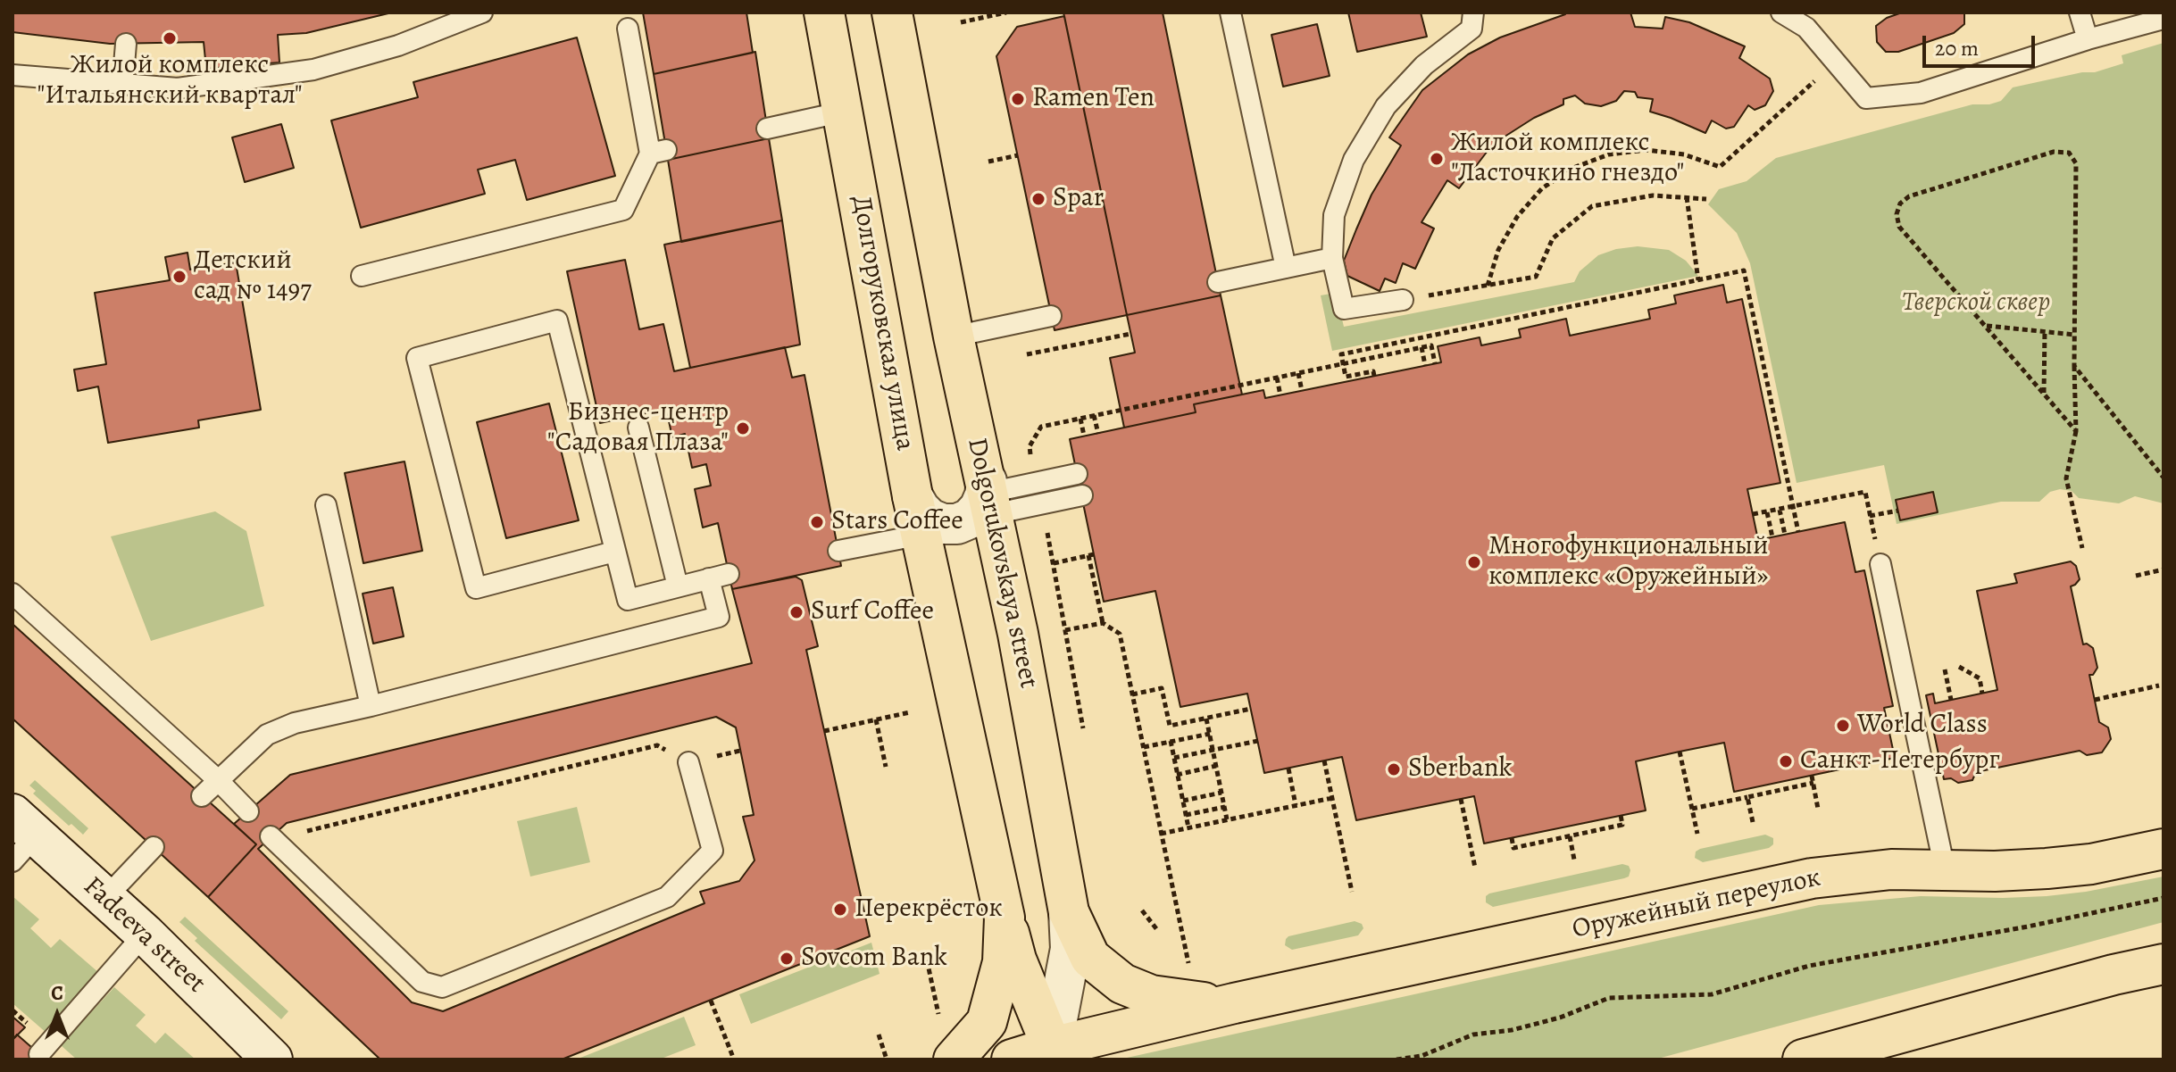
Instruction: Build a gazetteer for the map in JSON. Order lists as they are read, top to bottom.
{
  "streets": {
    "main road": ["Долгоруковская улица", "Dolgorukovskaya street", "Оружейный переулок"],
    "street": ["Fadeeva street"]
  },
  "crossings": [
    ["Dolgorukovskaya street", "Оружейный переулок"]
  ],
  "parks": ["Тверской сквер"],
  "places": [
    "Жилой комплекс \"Итальянский квартал\"",
    "Ramen Ten",
    "Жилой комплекс \"Ласточкино гнездо\"",
    "Spar",
    "Детский сад № 1497",
    "Бизнес-центр \"Садовая Плаза\"",
    "Stars Coffee",
    "Многофункциональный комплекс «Оружейный»",
    "Surf Coffee",
    "World Class",
    "Санкт-Петербург",
    "Sberbank",
    "Перекрёсток",
    "Sovcom Bank"
  ],
  "scale_bar": "20 m",
  "north": "top"
}
